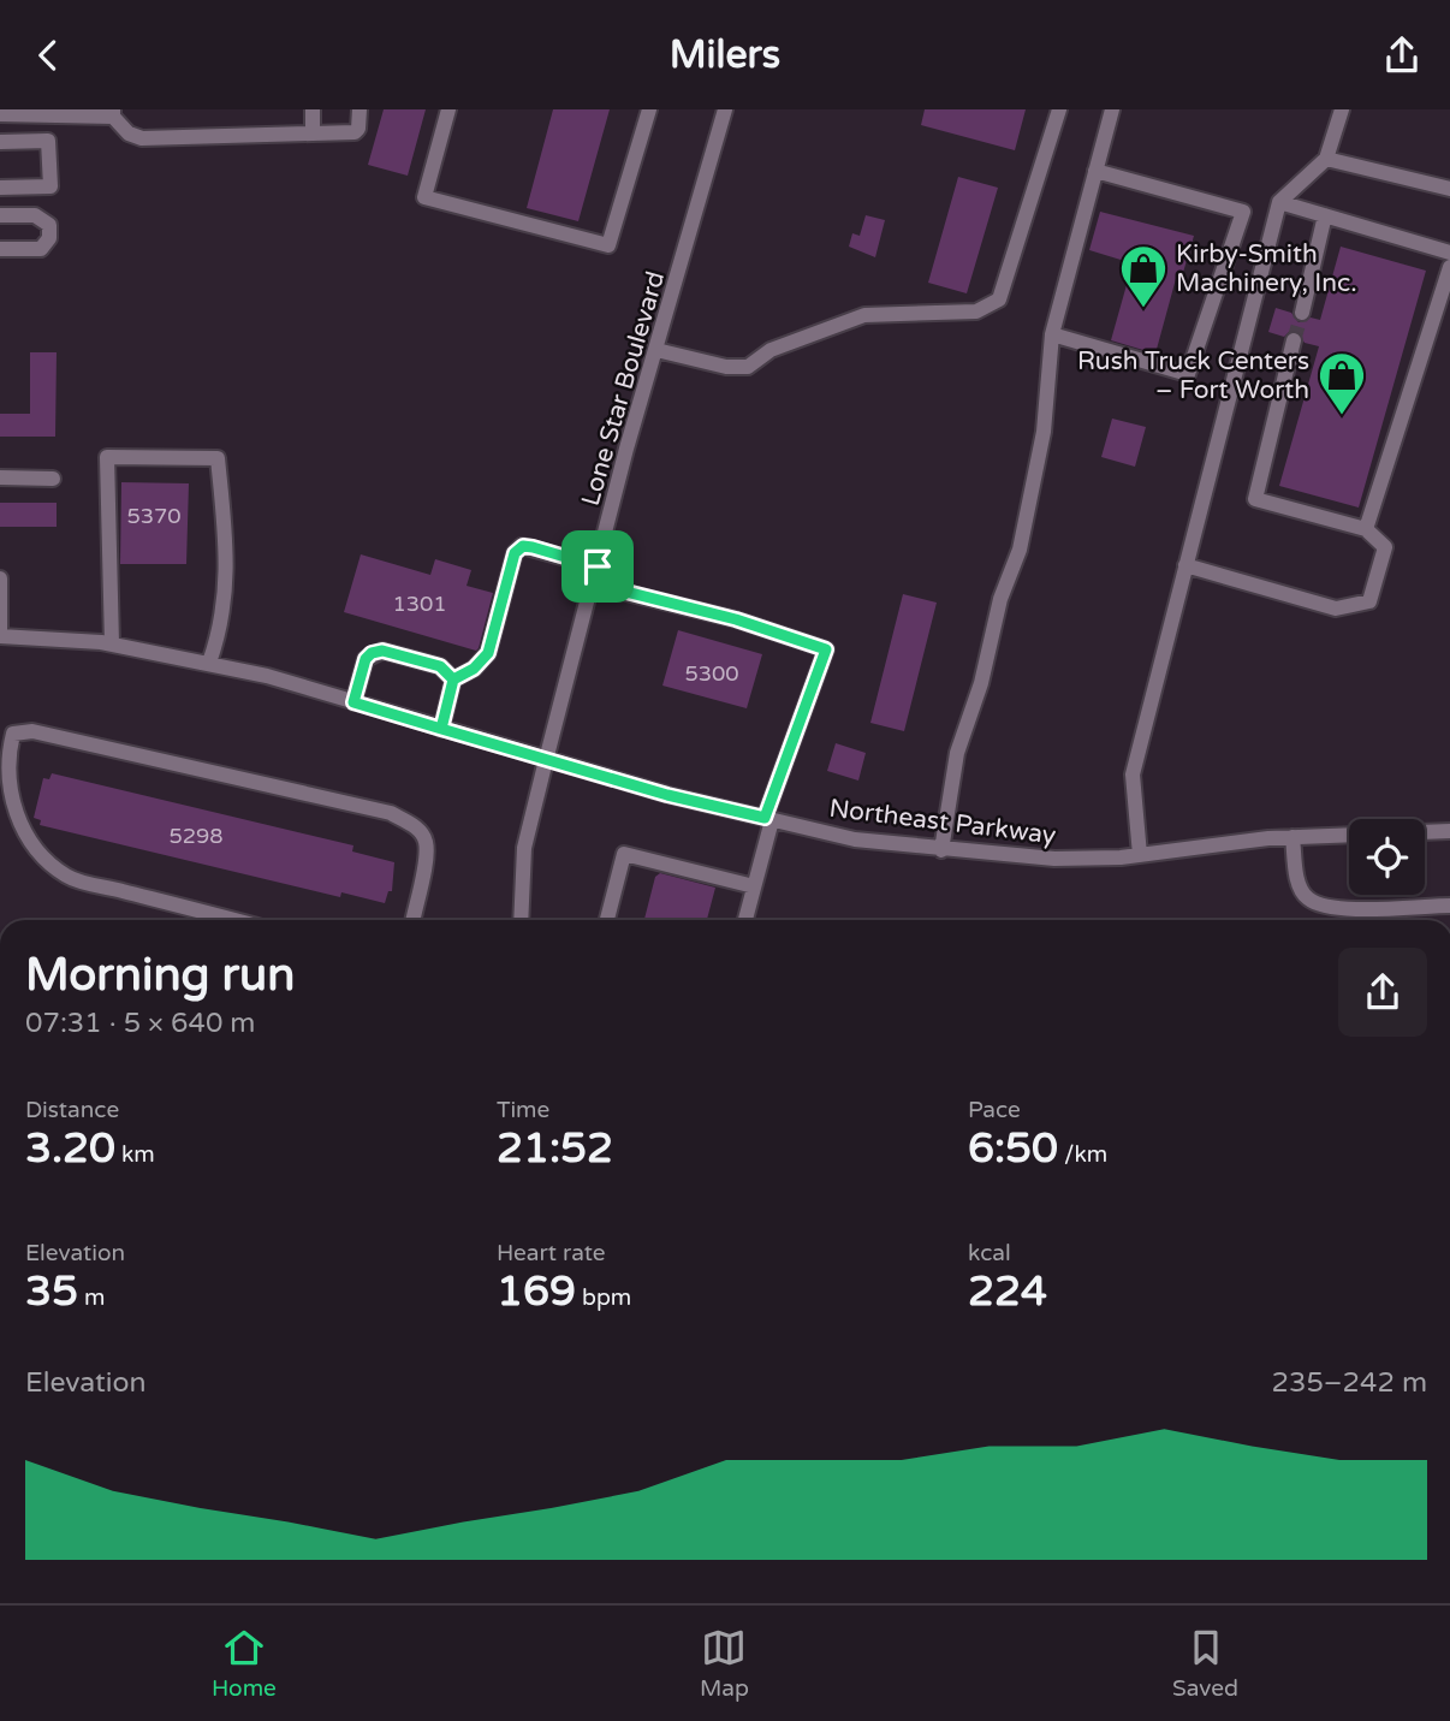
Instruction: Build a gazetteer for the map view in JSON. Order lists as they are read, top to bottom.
{
  "streets": {
    "street": ["Lone Star Boulevard", "Northeast Parkway"]
  },
  "crossings": [
    ["Lone Star Boulevard", "Northeast Parkway"]
  ],
  "places": {
    "shop": ["Kirby-Smith Machinery, Inc.", "Rush Truck Centers – Fort Worth"]
  },
  "house_numbers": [
    "5370",
    "1301",
    "5300",
    "5298"
  ],
  "page": {
    "header": "Milers",
    "heading": ["Morning run", "07:31 · 5 × 640 m"],
    "stats": [
      ["Distance", "3.20 km"],
      ["Time", "21:52"],
      ["Pace", "6:50 /km"],
      ["Elevation", "35 m"],
      ["Heart rate", "169 bpm"],
      ["kcal", "224"]
    ],
    "chart": ["Elevation", "235–242 m"],
    "tabs": ["Home", "Map", "Saved"]
  }
}
